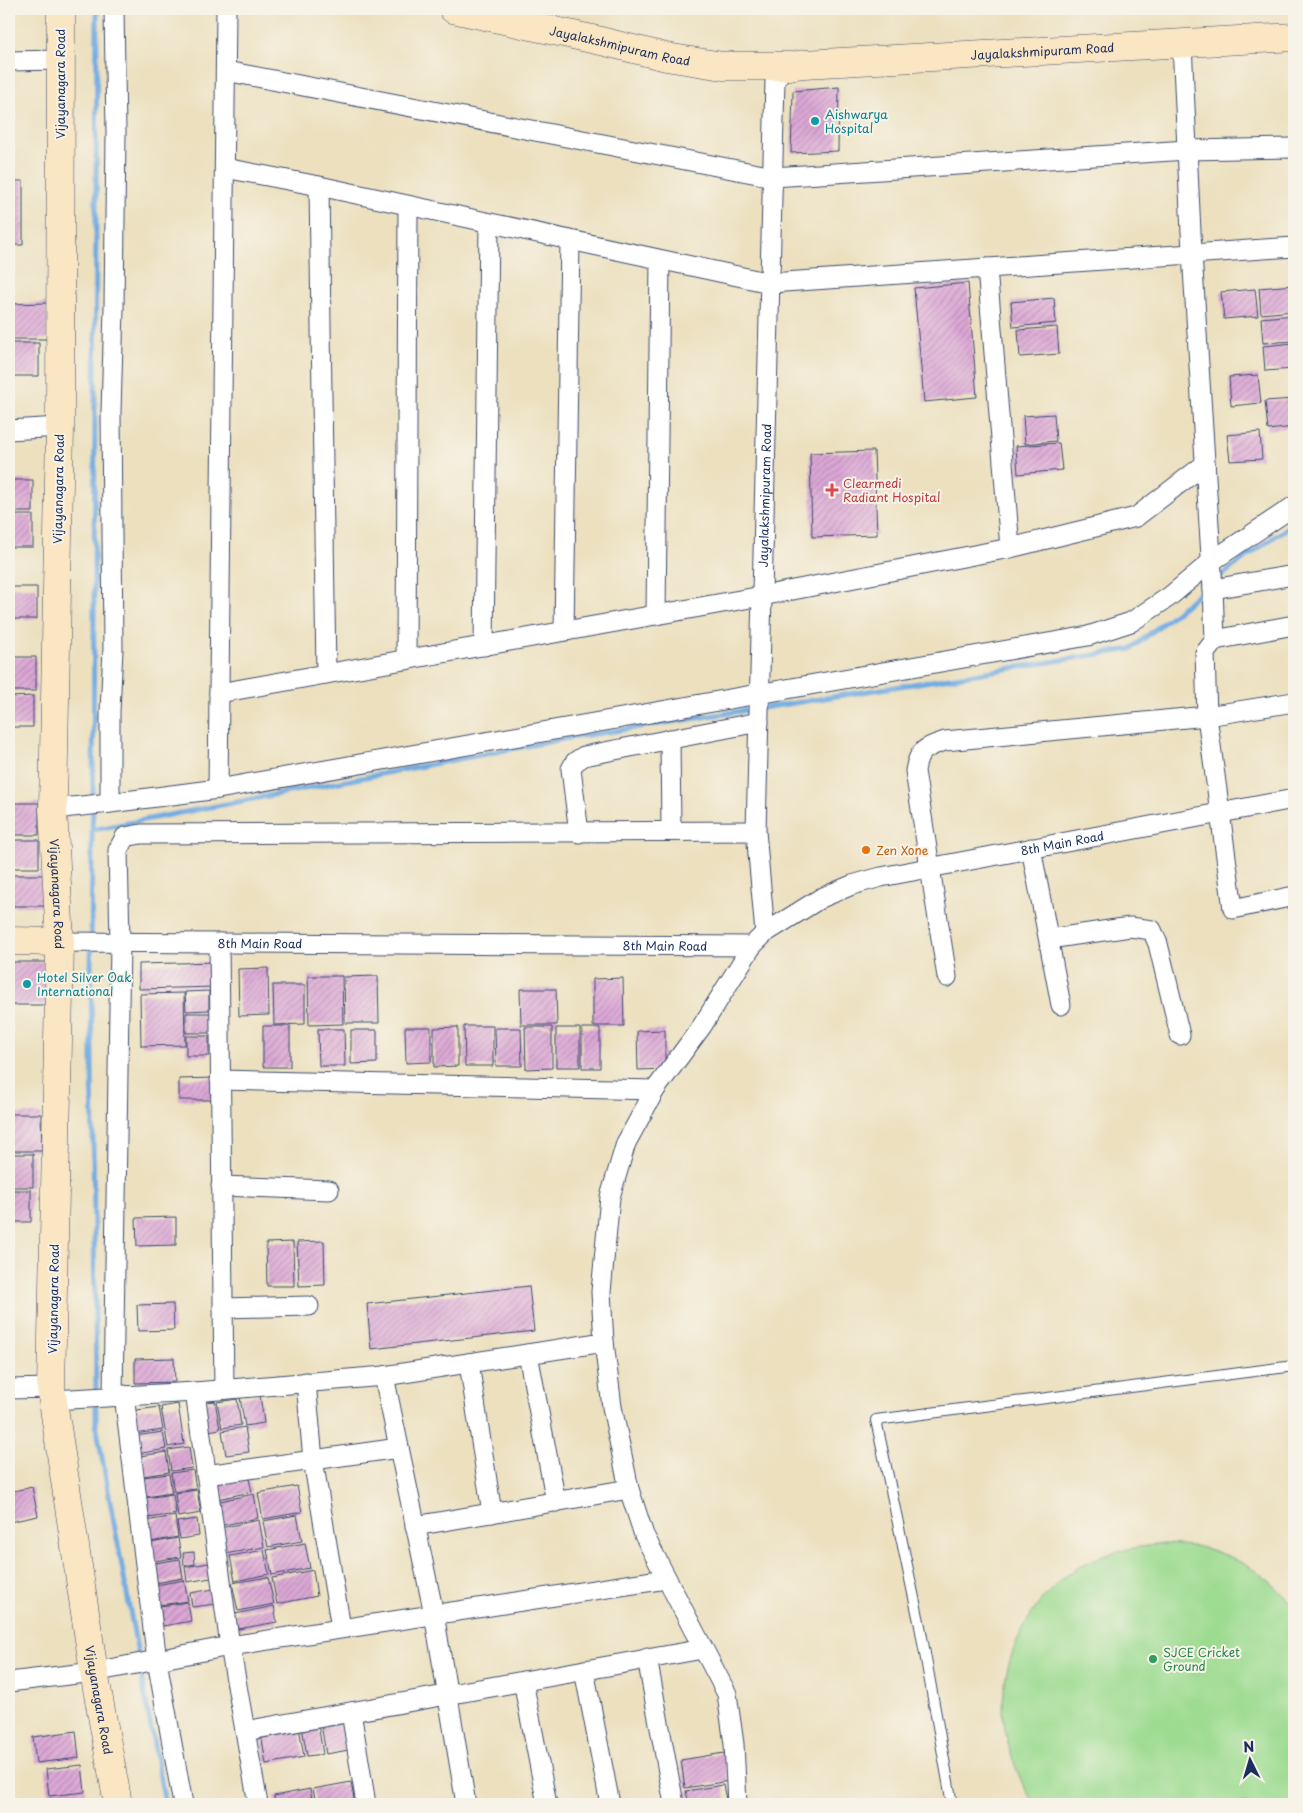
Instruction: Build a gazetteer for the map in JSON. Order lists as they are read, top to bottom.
{
  "streets": {
    "street": ["Jayalakshmipuram Road", "Vijayanagara Road", "8th Main Road"]
  },
  "crossings": [
    ["Jayalakshmipuram Road", "8th Main Road"],
    ["Vijayanagara Road", "8th Main Road"]
  ],
  "places": {
    "other": [
      "Aishwarya Hospital",
      "Zen Xone",
      "Hotel Silver Oak International",
      "SJCE Cricket Ground"
    ],
    "health": ["Clearmedi Radiant Hospital"]
  },
  "north": "top"
}
